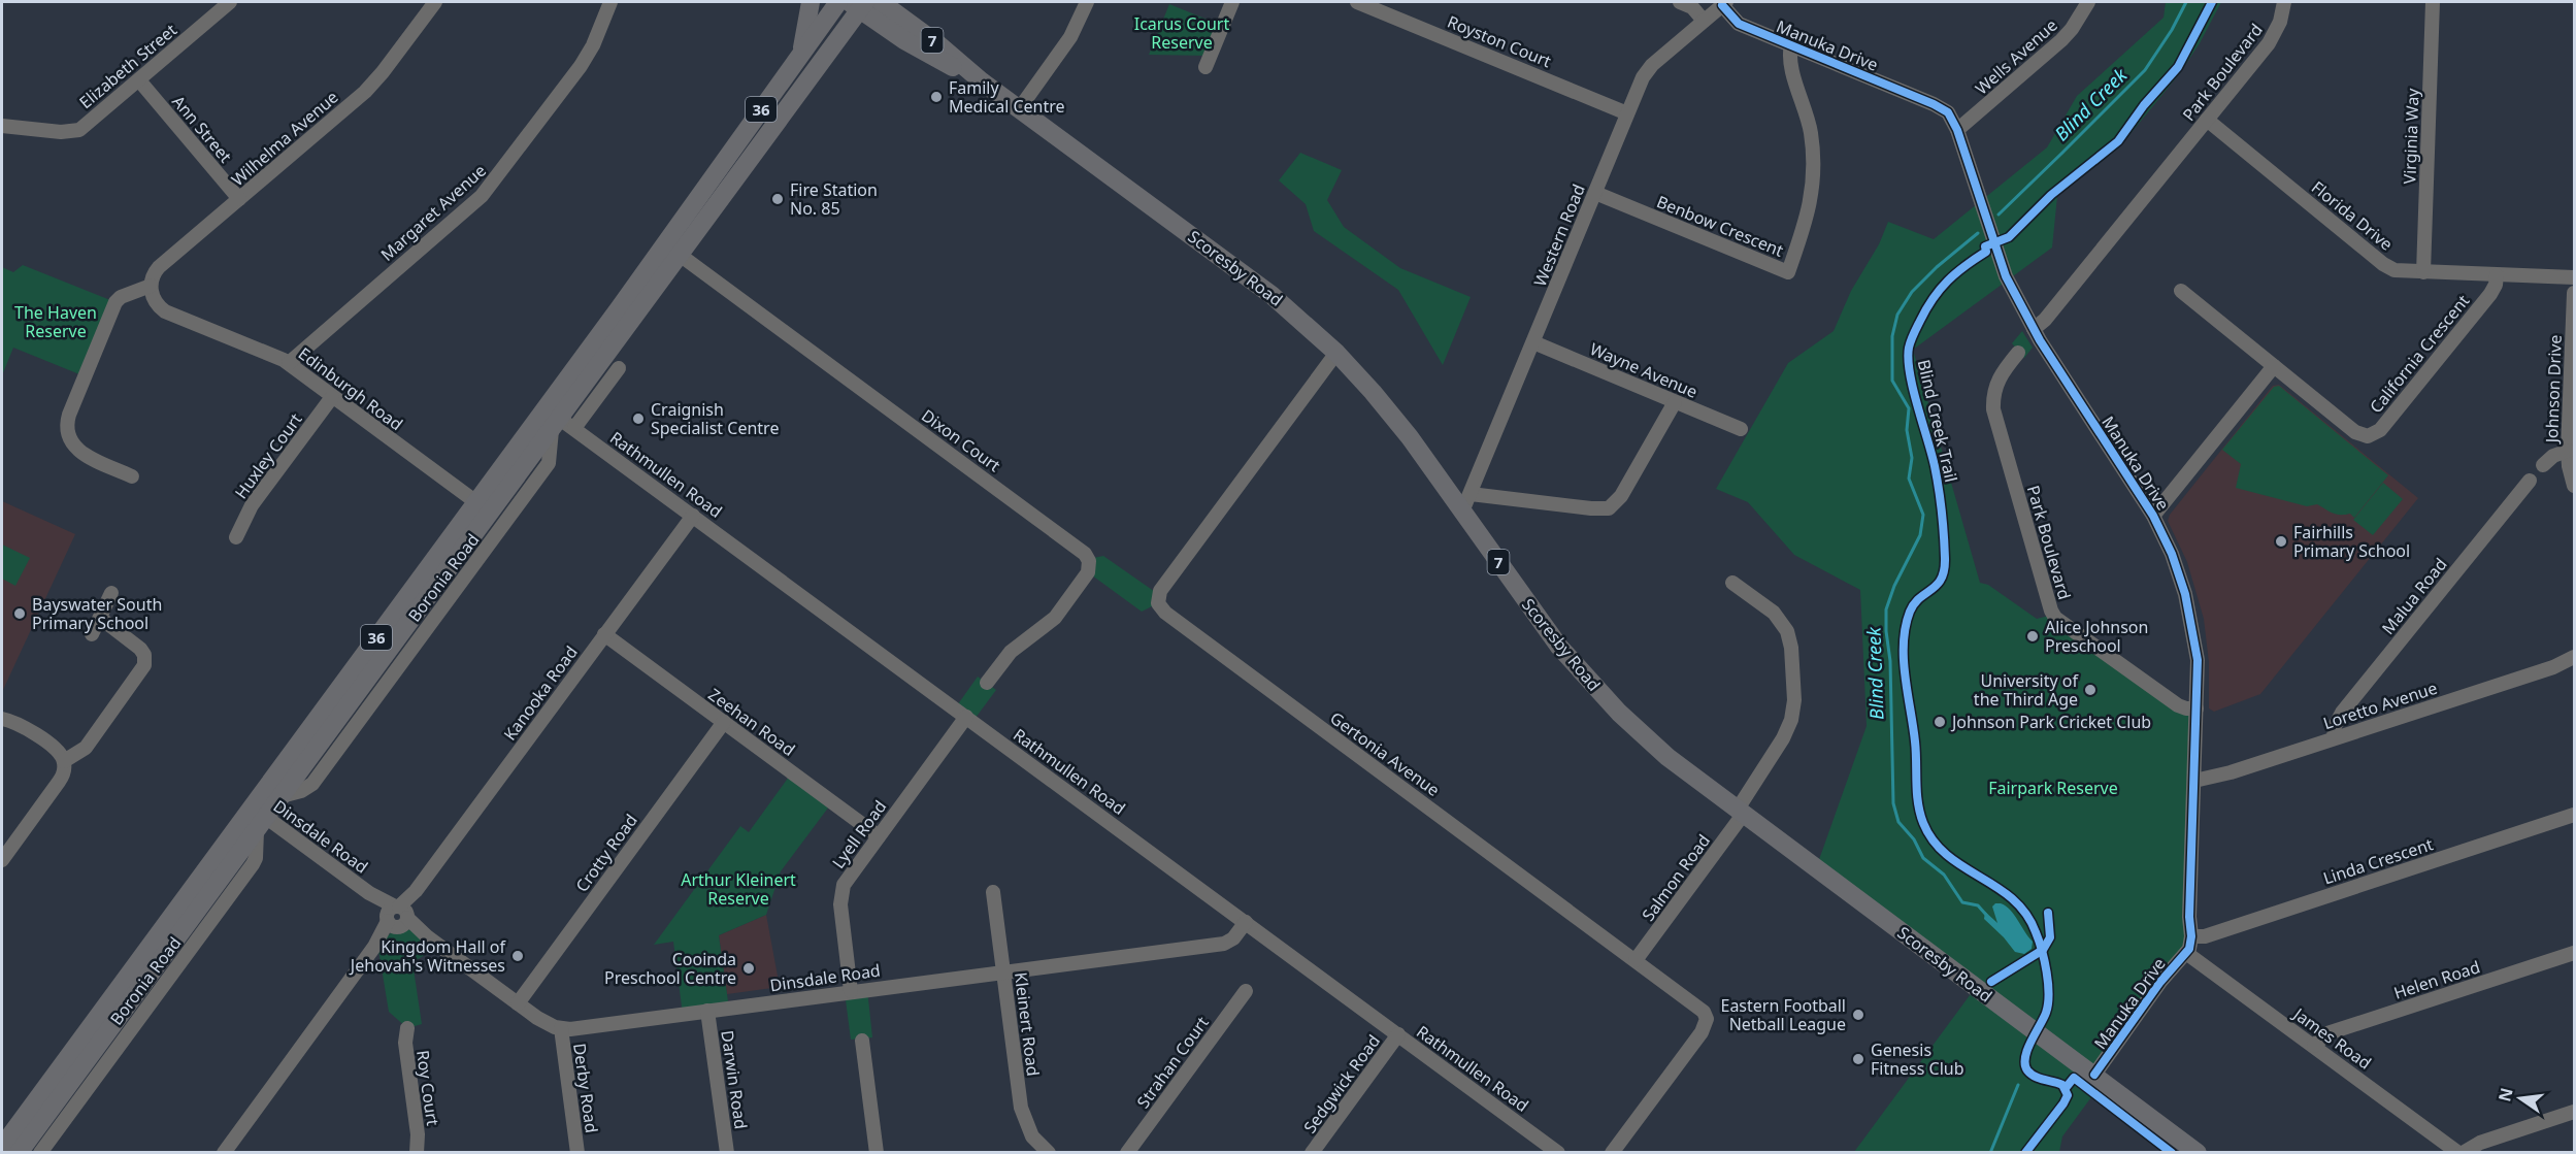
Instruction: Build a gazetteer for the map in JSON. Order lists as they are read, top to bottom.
{
  "streets": {
    "main road": [
      "7",
      "36",
      "Scoresby Road",
      "Boronia Road"
    ],
    "street": [
      "Royston Court",
      "Manuka Drive",
      "Wells Avenue",
      "Elizabeth Street",
      "Park Boulevard",
      "Ann Street",
      "Virginia Way",
      "Wilhelma Avenue",
      "Margaret Avenue",
      "Florida Drive",
      "Benbow Crescent",
      "Western Road",
      "California Crescent",
      "Wayne Avenue",
      "Edinburgh Road",
      "Johnson Drive",
      "Dixon Court",
      "Huxley Court",
      "Rathmullen Road",
      "Malua Road",
      "Kanooka Road",
      "Loretto Avenue",
      "Zeehan Road",
      "Gertonia Avenue",
      "Lyell Road",
      "Dinsdale Road",
      "Crotty Road",
      "Linda Crescent",
      "Salmon Road",
      "Helen Road",
      "Kleinert Road",
      "James Road",
      "Strahan Court",
      "Darwin Road",
      "Sedgwick Road",
      "Roy Court",
      "Derby Road"
    ],
    "cycle path": ["Blind Creek Trail"]
  },
  "crossings": [
    ["Royston Court", "Western Road"],
    ["Manuka Drive", "Wells Avenue"],
    ["Manuka Drive", "Park Boulevard"],
    ["Manuka Drive", "Benbow Crescent"],
    ["Manuka Drive", "Western Road"],
    ["Manuka Drive", "Scoresby Road"],
    ["Manuka Drive", "Loretto Avenue"],
    ["Manuka Drive", "Linda Crescent"],
    ["Manuka Drive", "James Road"],
    ["Elizabeth Street", "Ann Street"],
    ["Park Boulevard", "Florida Drive"],
    ["Ann Street", "Wilhelma Avenue"],
    ["Virginia Way", "Florida Drive"],
    ["Wilhelma Avenue", "Edinburgh Road"],
    ["Margaret Avenue", "Edinburgh Road"],
    ["Florida Drive", "California Crescent"],
    ["Benbow Crescent", "Western Road"],
    ["Western Road", "Scoresby Road"],
    ["Western Road", "Wayne Avenue"],
    ["Scoresby Road", "Boronia Road"],
    ["Scoresby Road", "Gertonia Avenue"],
    ["Scoresby Road", "Salmon Road"],
    ["Edinburgh Road", "Huxley Court"],
    ["Edinburgh Road", "Boronia Road"],
    ["Dixon Court", "Boronia Road"],
    ["Rathmullen Road", "Boronia Road"],
    ["Rathmullen Road", "Kanooka Road"],
    ["Rathmullen Road", "Lyell Road"],
    ["Rathmullen Road", "Dinsdale Road"],
    ["Rathmullen Road", "Sedgwick Road"],
    ["Boronia Road", "Dinsdale Road"],
    ["Malua Road", "Loretto Avenue"],
    ["Kanooka Road", "Zeehan Road"],
    ["Kanooka Road", "Dinsdale Road"],
    ["Zeehan Road", "Lyell Road"],
    ["Zeehan Road", "Crotty Road"],
    ["Gertonia Avenue", "Salmon Road"],
    ["Lyell Road", "Dinsdale Road"],
    ["Dinsdale Road", "Crotty Road"],
    ["Dinsdale Road", "Kleinert Road"],
    ["Dinsdale Road", "Darwin Road"],
    ["Dinsdale Road", "Derby Road"],
    ["Helen Road", "James Road"]
  ],
  "water": ["Blind Creek"],
  "parks": [
    "Icarus Court Reserve",
    "The Haven Reserve",
    "Fairpark Reserve",
    "Arthur Kleinert Reserve"
  ],
  "places": [
    "Family Medical Centre",
    "Fire Station No. 85",
    "Craignish Specialist Centre",
    "Fairhills Primary School",
    "Bayswater South Primary School",
    "Alice Johnson Preschool",
    "University of the Third Age",
    "Johnson Park Cricket Club",
    "Kingdom Hall of Jehovah's Witnesses",
    "Cooinda Preschool Centre",
    "Eastern Football Netball League",
    "Genesis Fitness Club"
  ],
  "north": "left"
}
